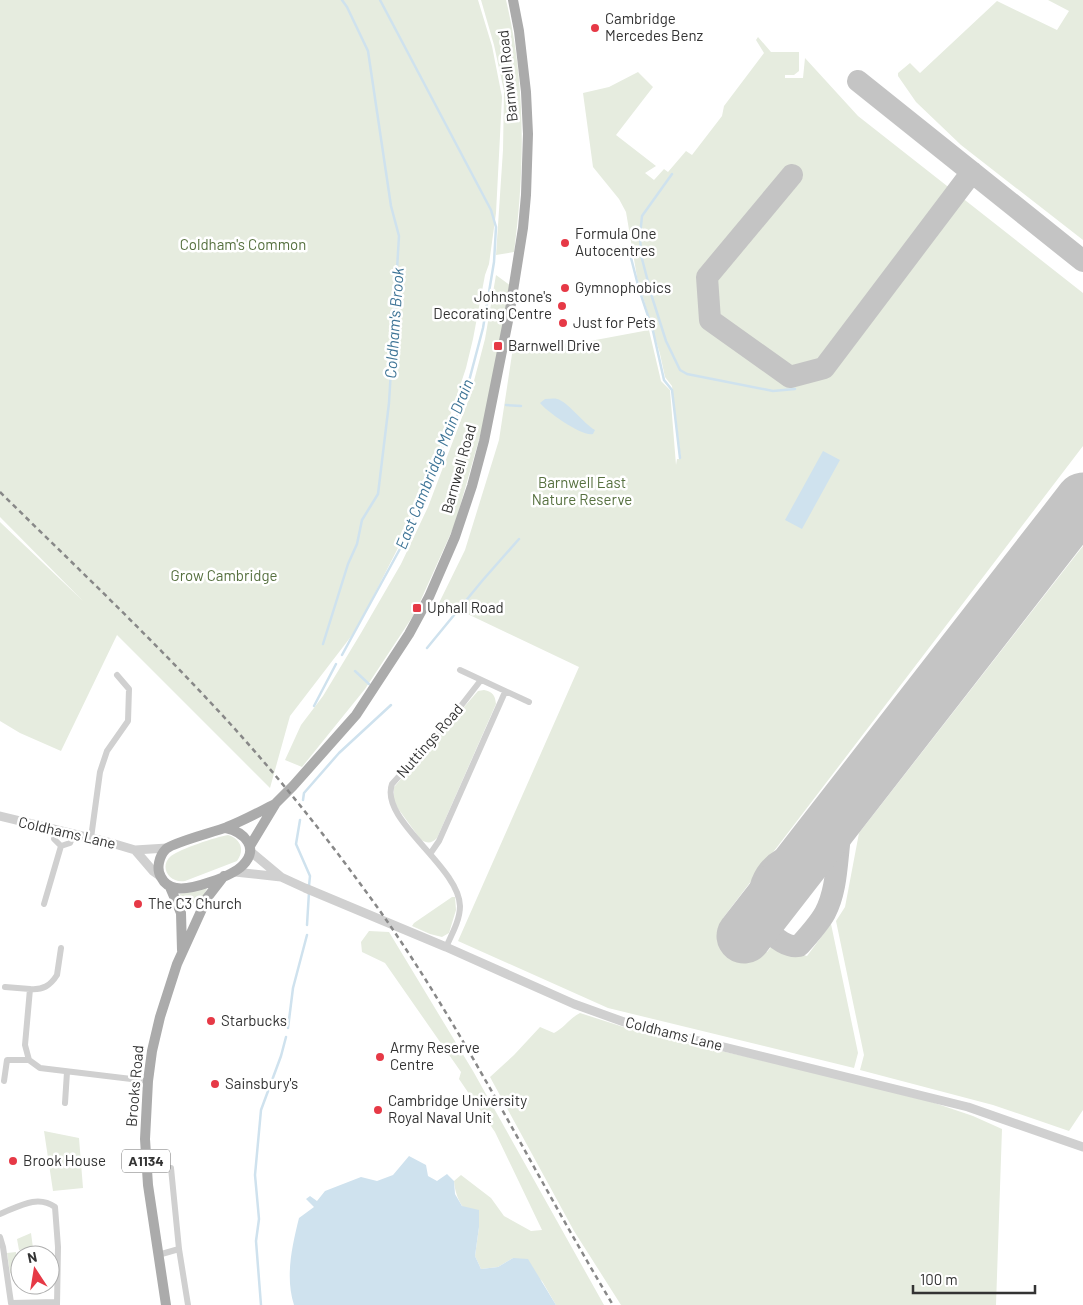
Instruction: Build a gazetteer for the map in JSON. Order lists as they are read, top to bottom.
{
  "streets": {
    "main road": ["Barnwell Road", "Brooks Road", "A1134"],
    "street": ["Nuttings Road", "Coldhams Lane"]
  },
  "crossings": [
    ["Barnwell Road", "Coldhams Lane"],
    ["Nuttings Road", "Coldhams Lane"],
    ["Coldhams Lane", "A1134"],
    ["Brooks Road", "A1134"]
  ],
  "water": ["Coldham's Brook", "East Cambridge Main Drain"],
  "parks": ["Coldham's Common", "Barnwell East Nature Reserve", "Grow Cambridge"],
  "places": {
    "other": [
      "Cambridge Mercedes Benz",
      "Formula One Autocentres",
      "Gymnophobics",
      "Johnstone's Decorating Centre",
      "Just for Pets",
      "The C3 Church",
      "Starbucks",
      "Army Reserve Centre",
      "Sainsbury's",
      "Cambridge University Royal Naval Unit",
      "Brook House"
    ],
    "transit": ["Barnwell Drive", "Uphall Road"]
  },
  "scale_bar": "100 m",
  "north": "top"
}
